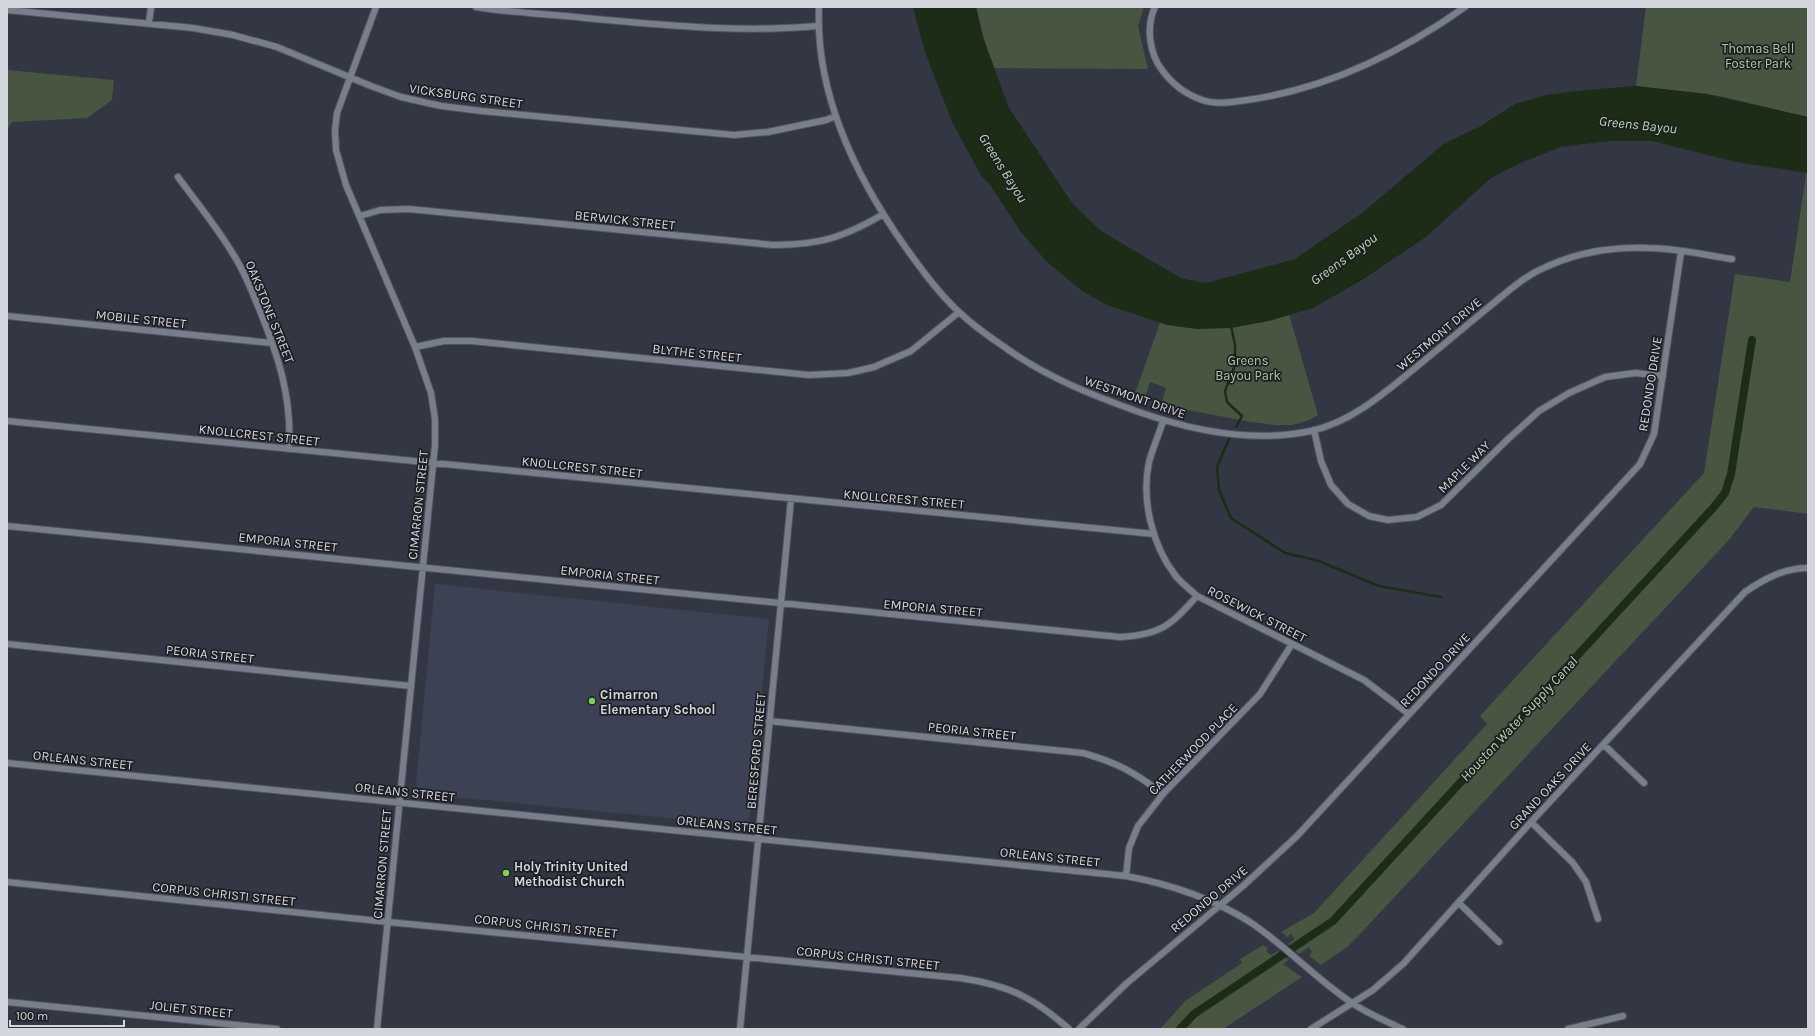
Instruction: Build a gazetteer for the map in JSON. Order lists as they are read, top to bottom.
{
  "streets": {
    "street": [
      "VICKSBURG STREET",
      "BERWICK STREET",
      "OAKSTONE STREET",
      "MOBILE STREET",
      "WESTMONT DRIVE",
      "BLYTHE STREET",
      "REDONDO DRIVE",
      "KNOLLCREST STREET",
      "MAPLE WAY",
      "CIMARRON STREET",
      "EMPORIA STREET",
      "ROSEWICK STREET",
      "PEORIA STREET",
      "CATHERWOOD PLACE",
      "BERESFORD STREET",
      "ORLEANS STREET",
      "GRAND OAKS DRIVE",
      "CORPUS CHRISTI STREET",
      "JOLIET STREET"
    ]
  },
  "crossings": [
    ["VICKSBURG STREET", "WESTMONT DRIVE"],
    ["VICKSBURG STREET", "CIMARRON STREET"],
    ["BERWICK STREET", "WESTMONT DRIVE"],
    ["BERWICK STREET", "CIMARRON STREET"],
    ["OAKSTONE STREET", "MOBILE STREET"],
    ["OAKSTONE STREET", "KNOLLCREST STREET"],
    ["WESTMONT DRIVE", "BLYTHE STREET"],
    ["WESTMONT DRIVE", "REDONDO DRIVE"],
    ["WESTMONT DRIVE", "MAPLE WAY"],
    ["WESTMONT DRIVE", "ROSEWICK STREET"],
    ["BLYTHE STREET", "CIMARRON STREET"],
    ["REDONDO DRIVE", "MAPLE WAY"],
    ["REDONDO DRIVE", "ROSEWICK STREET"],
    ["REDONDO DRIVE", "ORLEANS STREET"],
    ["KNOLLCREST STREET", "CIMARRON STREET"],
    ["KNOLLCREST STREET", "ROSEWICK STREET"],
    ["KNOLLCREST STREET", "BERESFORD STREET"],
    ["CIMARRON STREET", "EMPORIA STREET"],
    ["CIMARRON STREET", "PEORIA STREET"],
    ["CIMARRON STREET", "ORLEANS STREET"],
    ["CIMARRON STREET", "CORPUS CHRISTI STREET"],
    ["EMPORIA STREET", "ROSEWICK STREET"],
    ["EMPORIA STREET", "BERESFORD STREET"],
    ["ROSEWICK STREET", "CATHERWOOD PLACE"],
    ["PEORIA STREET", "CATHERWOOD PLACE"],
    ["PEORIA STREET", "BERESFORD STREET"],
    ["CATHERWOOD PLACE", "ORLEANS STREET"],
    ["BERESFORD STREET", "ORLEANS STREET"],
    ["BERESFORD STREET", "CORPUS CHRISTI STREET"],
    ["ORLEANS STREET", "GRAND OAKS DRIVE"]
  ],
  "water": ["Greens Bayou", "Houston Water Supply Canal"],
  "parks": ["Thomas Bell Foster Park", "Greens Bayou Park"],
  "places": ["Cimarron Elementary School", "Holy Trinity United Methodist Church"],
  "scale_bar": "100 m"
}
